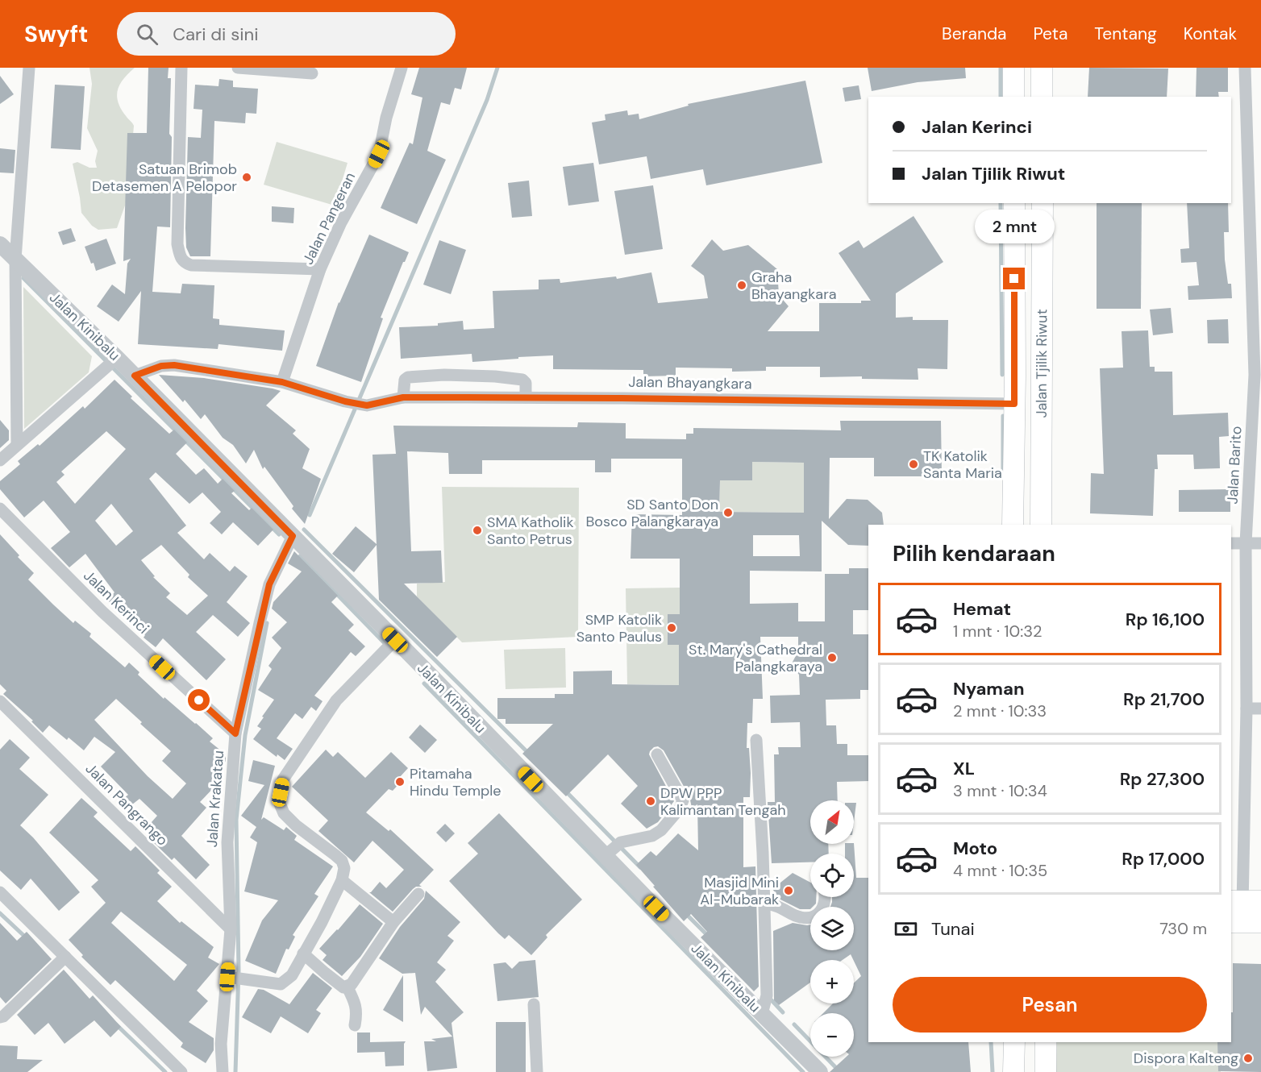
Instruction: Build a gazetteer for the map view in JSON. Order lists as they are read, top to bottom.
{
  "streets": {
    "highway": ["Jalan Tjilik Riwut"],
    "street": [
      "Jalan Pangeran",
      "Jalan Kinibalu",
      "Jalan Bhayangkara",
      "Jalan Barito",
      "Jalan Kerinci",
      "Jalan Krakatau",
      "Jalan Pangrango"
    ]
  },
  "crossings": [
    ["Jalan Pangeran", "Jalan Bhayangkara"],
    ["Jalan Kinibalu", "Jalan Krakatau"],
    ["Jalan Tjilik Riwut", "Jalan Bhayangkara"],
    ["Jalan Kerinci", "Jalan Krakatau"],
    ["Jalan Krakatau", "Jalan Pangrango"]
  ],
  "places": [
    "Satuan Brimob Detasemen A Pelopor",
    "Graha Bhayangkara",
    "TK Katolik Santa Maria",
    "SD Santo Don Bosco Palangkaraya",
    "SMA Katholik Santo Petrus",
    "SMP Katolik Santo Paulus",
    "St. Mary's Cathedral Palangkaraya",
    "Pitamaha Hindu Temple",
    "DPW PPP Kalimantan Tengah",
    "Masjid Mini Al-Mubarak",
    "Dispora Kalteng"
  ],
  "north": "top right",
  "page": {
    "header": "Swyft",
    "search": "Cari di sini",
    "nav": [
      "Beranda",
      "Peta",
      "Tentang",
      "Kontak"
    ],
    "banner": ["Jalan Kerinci", "Jalan Tjilik Riwut"],
    "bubble": "2 mnt",
    "heading": "Pilih kendaraan",
    "list": [
      {
        "name": "Hemat",
        "note": "1 mnt · 10:32",
        "value": "Rp 16,100"
      },
      {
        "name": "Nyaman",
        "note": "2 mnt · 10:33",
        "value": "Rp 21,700"
      },
      {
        "name": "XL",
        "note": "3 mnt · 10:34",
        "value": "Rp 27,300"
      },
      {
        "name": "Moto",
        "note": "4 mnt · 10:35",
        "value": "Rp 17,000"
      }
    ],
    "map_buttons": ["+", "−"],
    "pay": ["Tunai", "730 m"],
    "buttons": "Pesan"
  }
}
